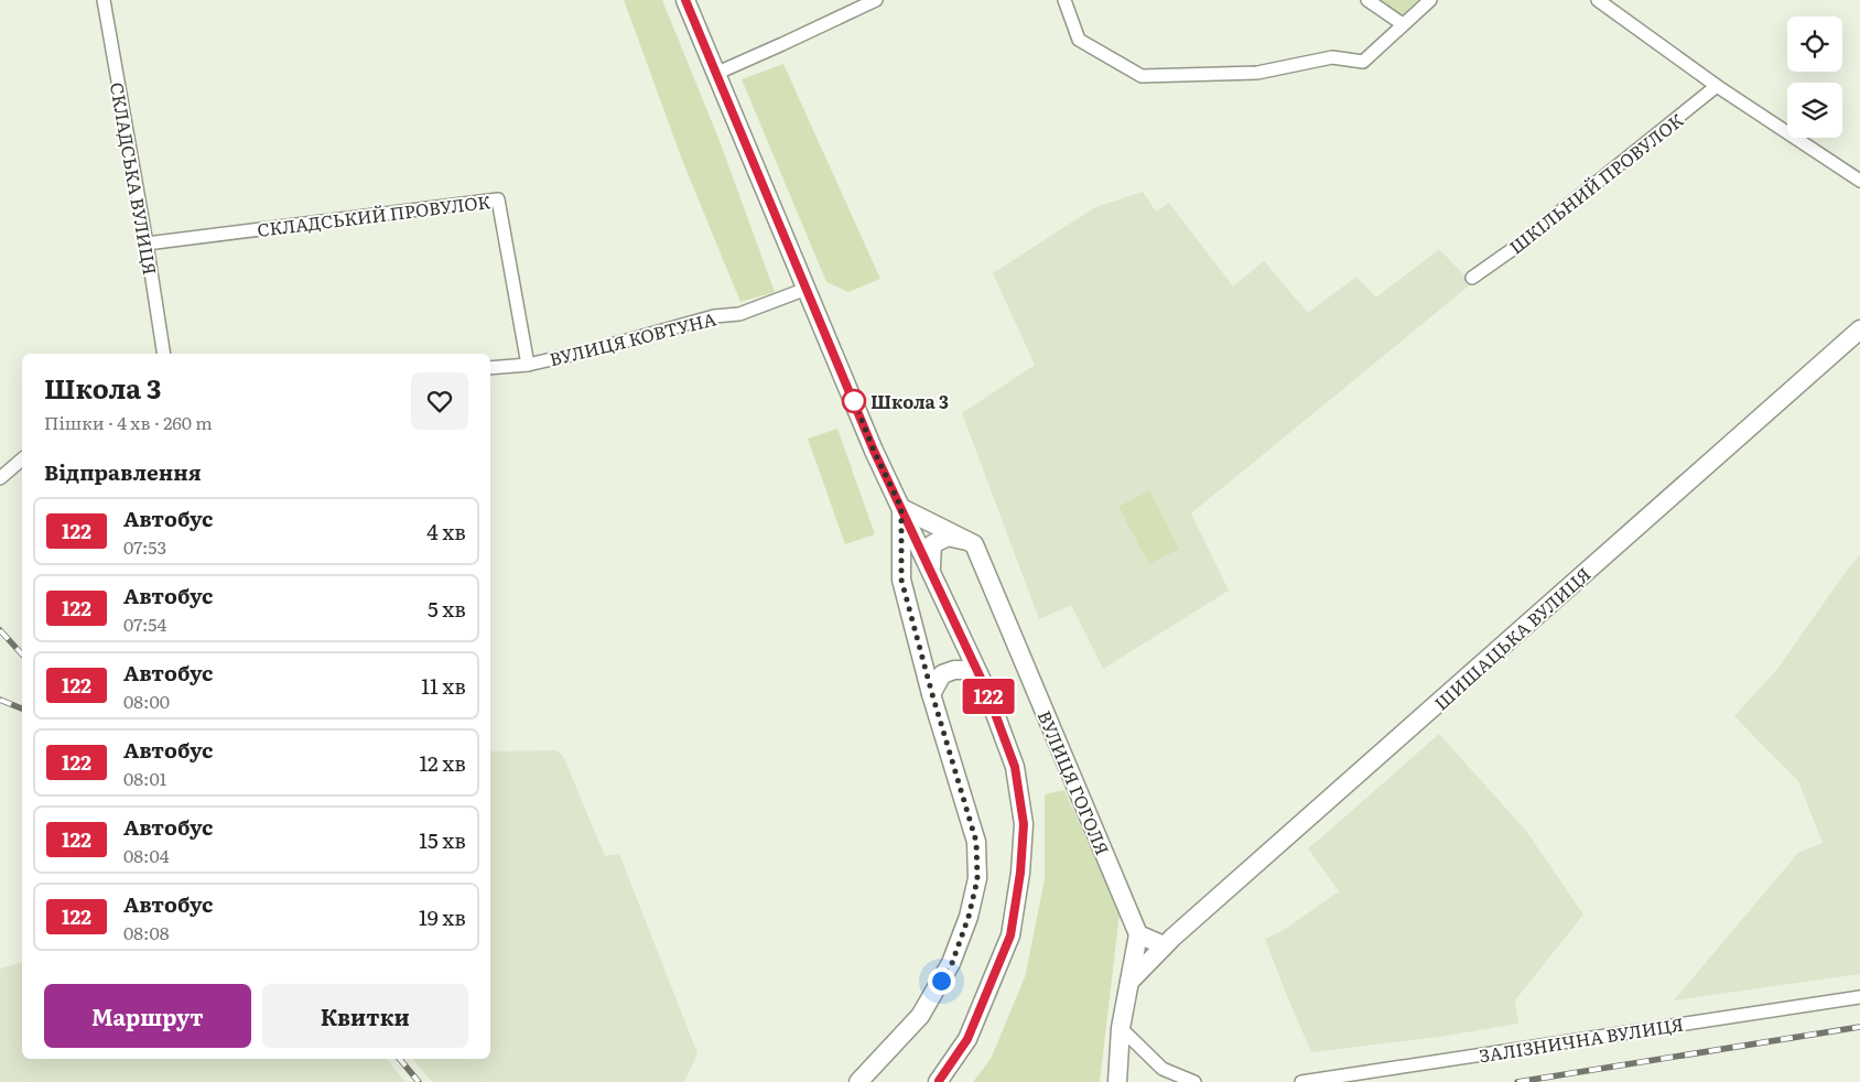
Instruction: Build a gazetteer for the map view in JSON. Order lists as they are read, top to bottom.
{
  "streets": {
    "street": [
      "СКЛАДСЬКА ВУЛИЦЯ",
      "ШКІЛЬНИЙ ПРОВУЛОК",
      "СКЛАДСЬКИЙ ПРОВУЛОК",
      "ВУЛИЦЯ КОВТУНА",
      "ШИШАЦЬКА ВУЛИЦЯ",
      "ВУЛИЦЯ ГОГОЛЯ",
      "ЗАЛІЗНИЧНА ВУЛИЦЯ"
    ]
  },
  "crossings": [
    ["СКЛАДСЬКА ВУЛИЦЯ", "СКЛАДСЬКИЙ ПРОВУЛОК"],
    ["СКЛАДСЬКИЙ ПРОВУЛОК", "ВУЛИЦЯ КОВТУНА"]
  ],
  "places": ["Школа 3"],
  "lines": ["bus line 122"],
  "page": {
    "on_map": "122",
    "heading": [
      ["Школа 3", "Пішки · 4 хв · 260 m"],
      "Відправлення"
    ],
    "list": [
      {
        "mark": "122",
        "name": "Автобус",
        "note": "07:53",
        "value": "4 хв"
      },
      {
        "mark": "122",
        "name": "Автобус",
        "note": "07:54",
        "value": "5 хв"
      },
      {
        "mark": "122",
        "name": "Автобус",
        "note": "08:00",
        "value": "11 хв"
      },
      {
        "mark": "122",
        "name": "Автобус",
        "note": "08:01",
        "value": "12 хв"
      },
      {
        "mark": "122",
        "name": "Автобус",
        "note": "08:04",
        "value": "15 хв"
      },
      {
        "mark": "122",
        "name": "Автобус",
        "note": "08:08",
        "value": "19 хв"
      }
    ],
    "buttons": ["Маршрут", "Квитки"]
  }
}
